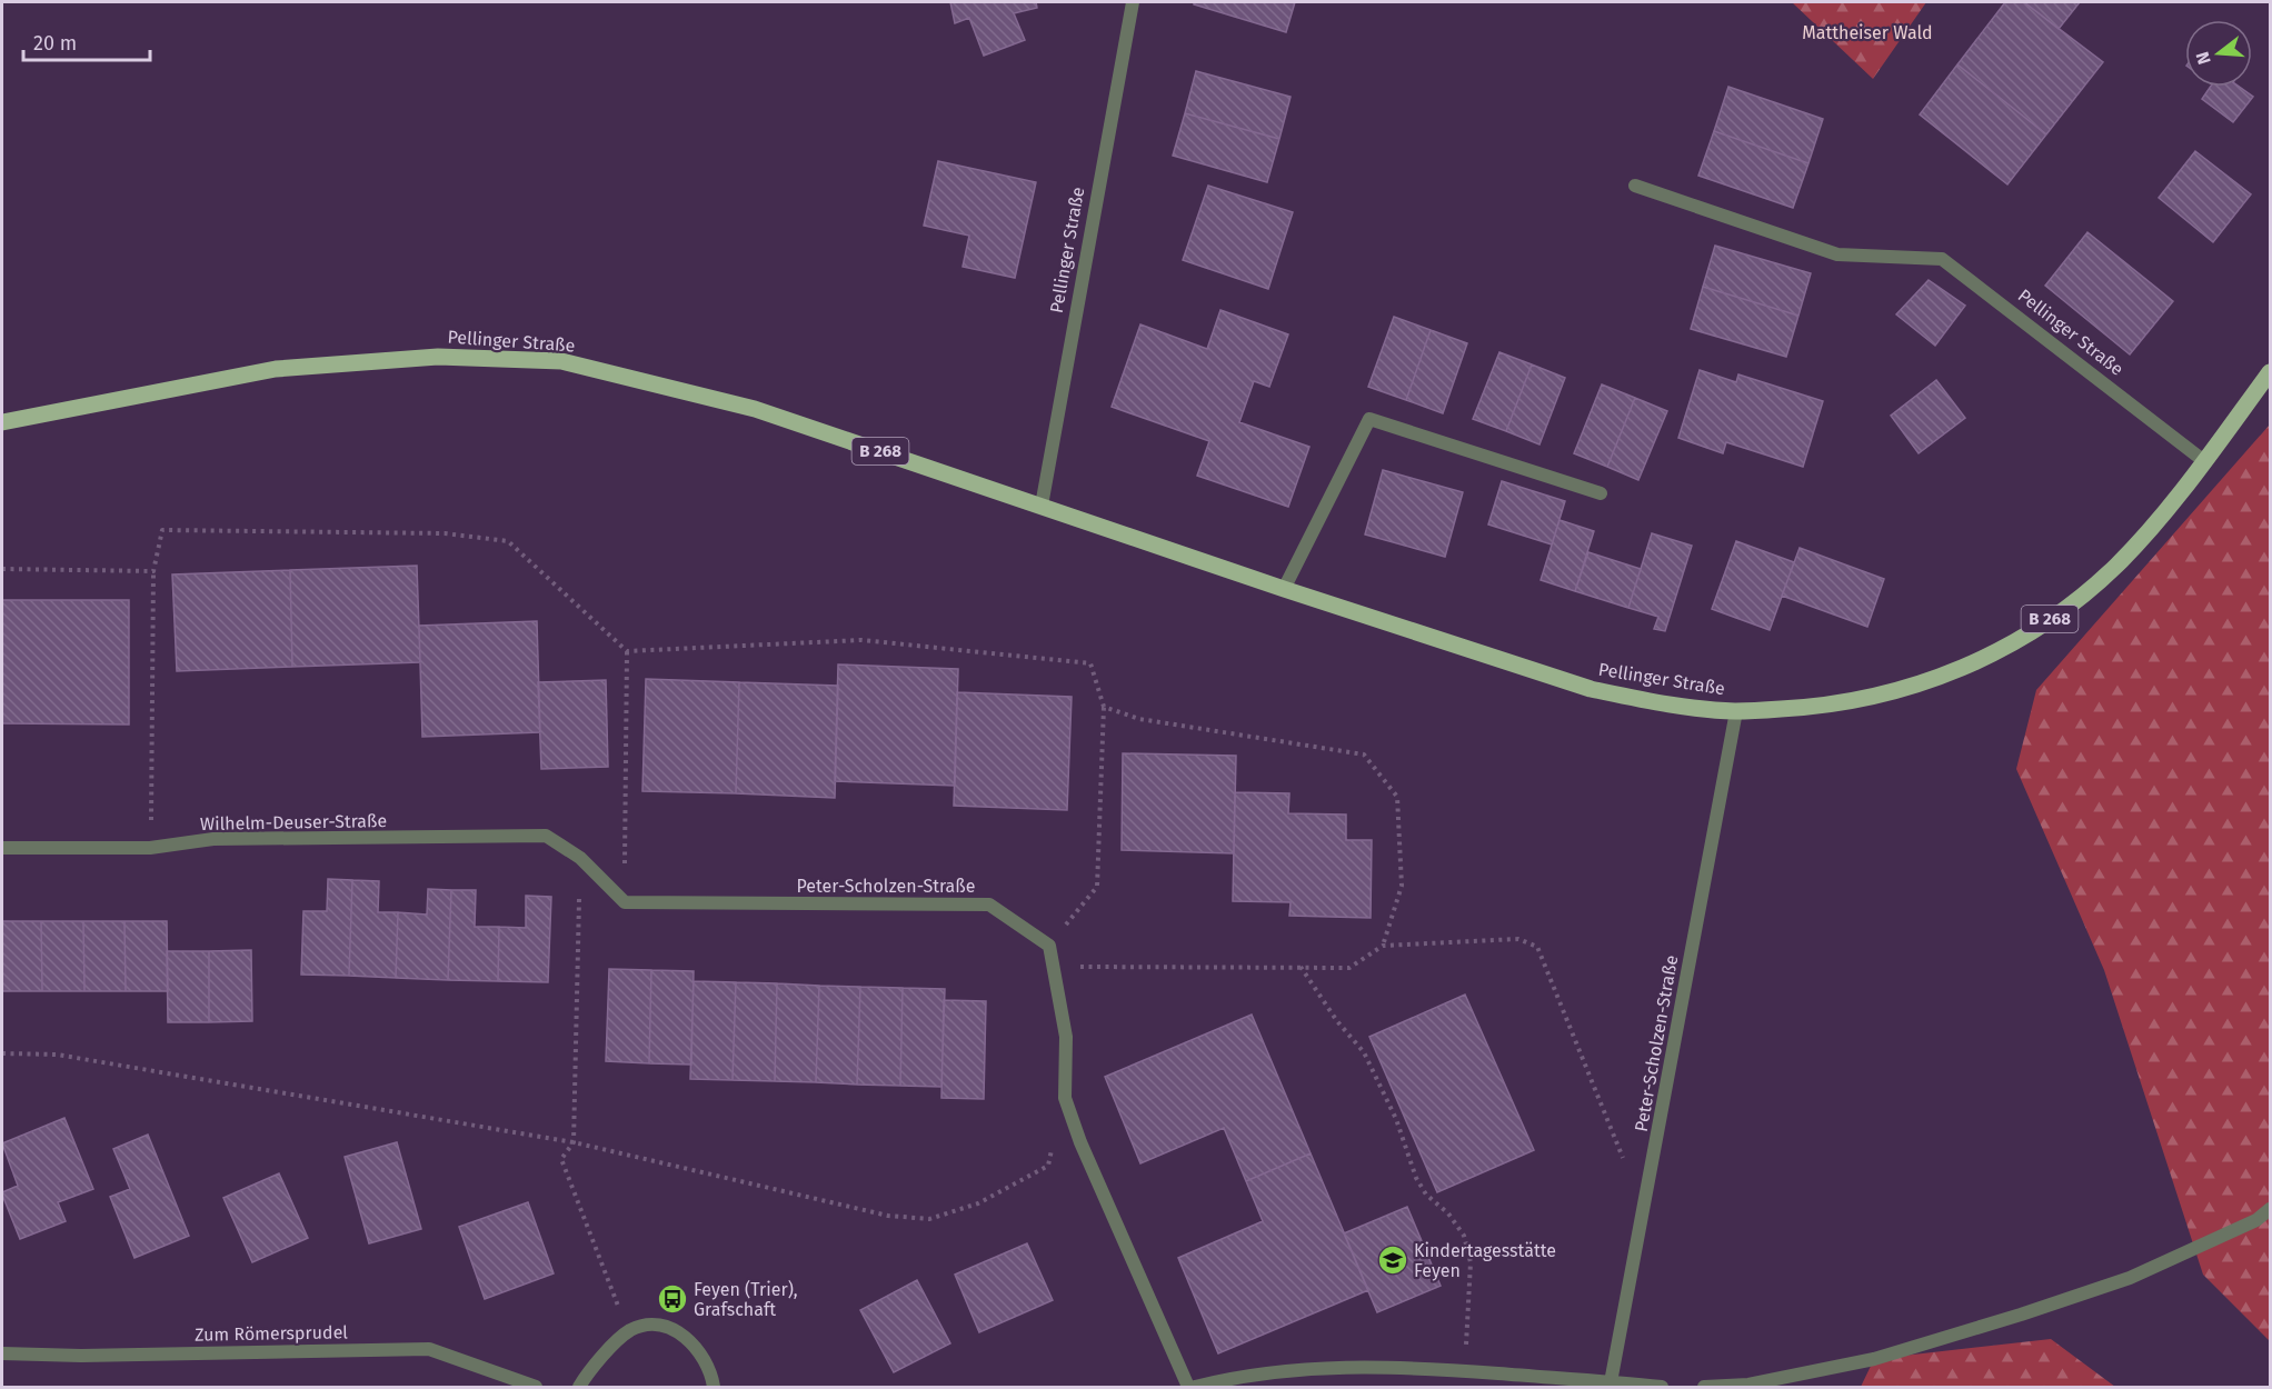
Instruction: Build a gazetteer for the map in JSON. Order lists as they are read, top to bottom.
{
  "streets": {
    "main road": ["Pellinger Straße", "B 268"],
    "street": ["Wilhelm-Deuser-Straße", "Peter-Scholzen-Straße", "Zum Römersprudel"]
  },
  "crossings": [
    ["Pellinger Straße", "Peter-Scholzen-Straße"]
  ],
  "parks": ["Mattheiser Wald"],
  "places": {
    "school or university": ["Kindertagesstätte Feyen"],
    "bus stop": ["Feyen (Trier), Grafschaft"]
  },
  "scale_bar": "20 m",
  "north": "left"
}
